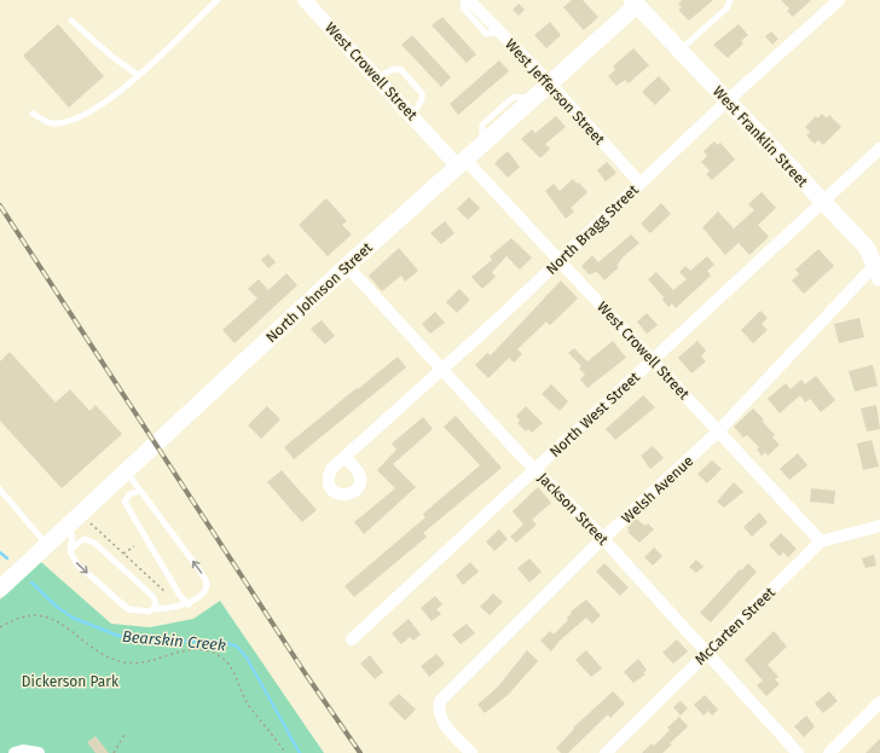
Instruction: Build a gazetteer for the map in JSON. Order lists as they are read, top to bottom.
{
  "streets": {
    "main road": ["West Franklin Street", "North Johnson Street"],
    "street": [
      "West Crowell Street",
      "West Jefferson Street",
      "North Bragg Street",
      "North West Street",
      "Welsh Avenue",
      "Jackson Street",
      "McCarten Street"
    ]
  },
  "crossings": [
    ["West Crowell Street", "North Bragg Street"],
    ["West Crowell Street", "North Johnson Street"],
    ["West Crowell Street", "North West Street"],
    ["West Crowell Street", "Welsh Avenue"],
    ["West Crowell Street", "McCarten Street"],
    ["West Jefferson Street", "North Bragg Street"],
    ["West Jefferson Street", "North Johnson Street"],
    ["West Franklin Street", "North Bragg Street"],
    ["West Franklin Street", "North Johnson Street"],
    ["West Franklin Street", "North West Street"],
    ["West Franklin Street", "Welsh Avenue"],
    ["North Bragg Street", "Jackson Street"],
    ["North Johnson Street", "Jackson Street"],
    ["North West Street", "Jackson Street"],
    ["Welsh Avenue", "Jackson Street"],
    ["Jackson Street", "McCarten Street"]
  ],
  "water": ["Bearskin Creek"],
  "parks": ["Dickerson Park"]
}
